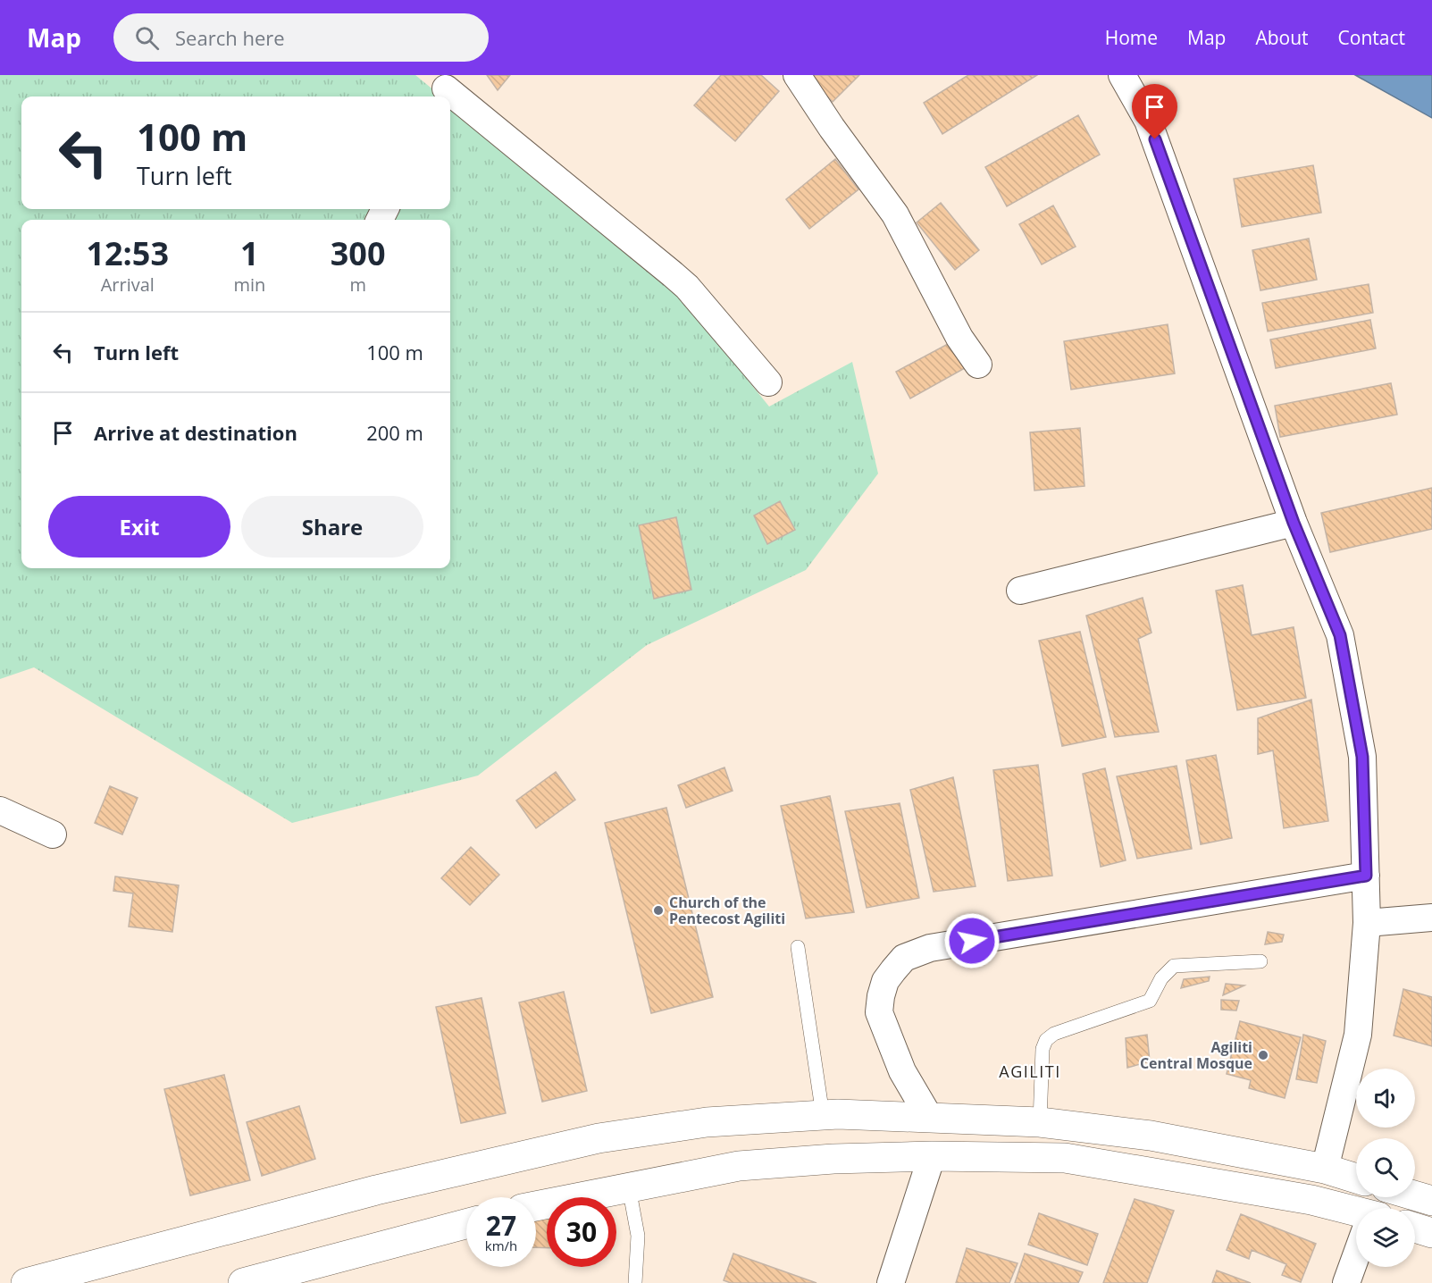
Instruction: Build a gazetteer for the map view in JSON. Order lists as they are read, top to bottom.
{
  "districts": ["AGILITI"],
  "places": ["Church of the Pentecost Agiliti", "Agiliti Central Mosque"],
  "page": {
    "header": "Map",
    "search": "Search here",
    "nav": [
      "Home",
      "Map",
      "About",
      "Contact"
    ],
    "turn": ["100 m", "Turn left"],
    "eta": [
      "12:53",
      "Arrival",
      "1",
      "min",
      "300",
      "m"
    ],
    "list": [
      {
        "name": "Turn left",
        "value": "100 m"
      },
      {
        "name": "Arrive at destination",
        "value": "200 m"
      }
    ],
    "buttons": ["Exit", "Share"],
    "speed": "27 km/h",
    "limit": "30"
  }
}
